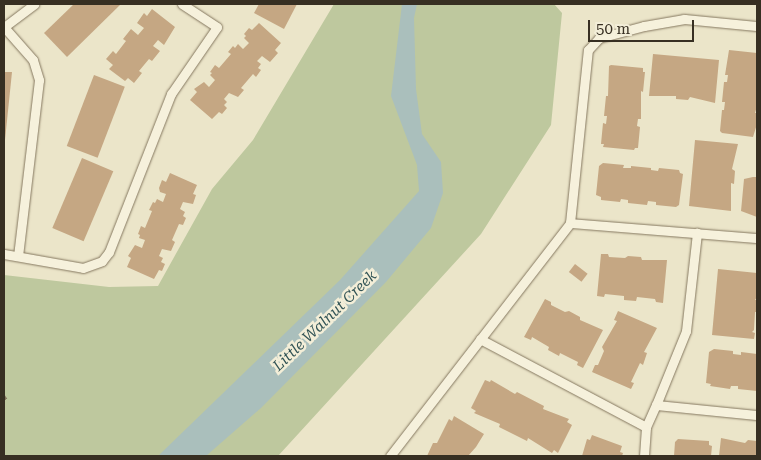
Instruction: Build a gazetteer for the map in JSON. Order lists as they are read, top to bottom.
{
  "water": ["Little Walnut Creek"],
  "scale_bar": "50 m"
}
